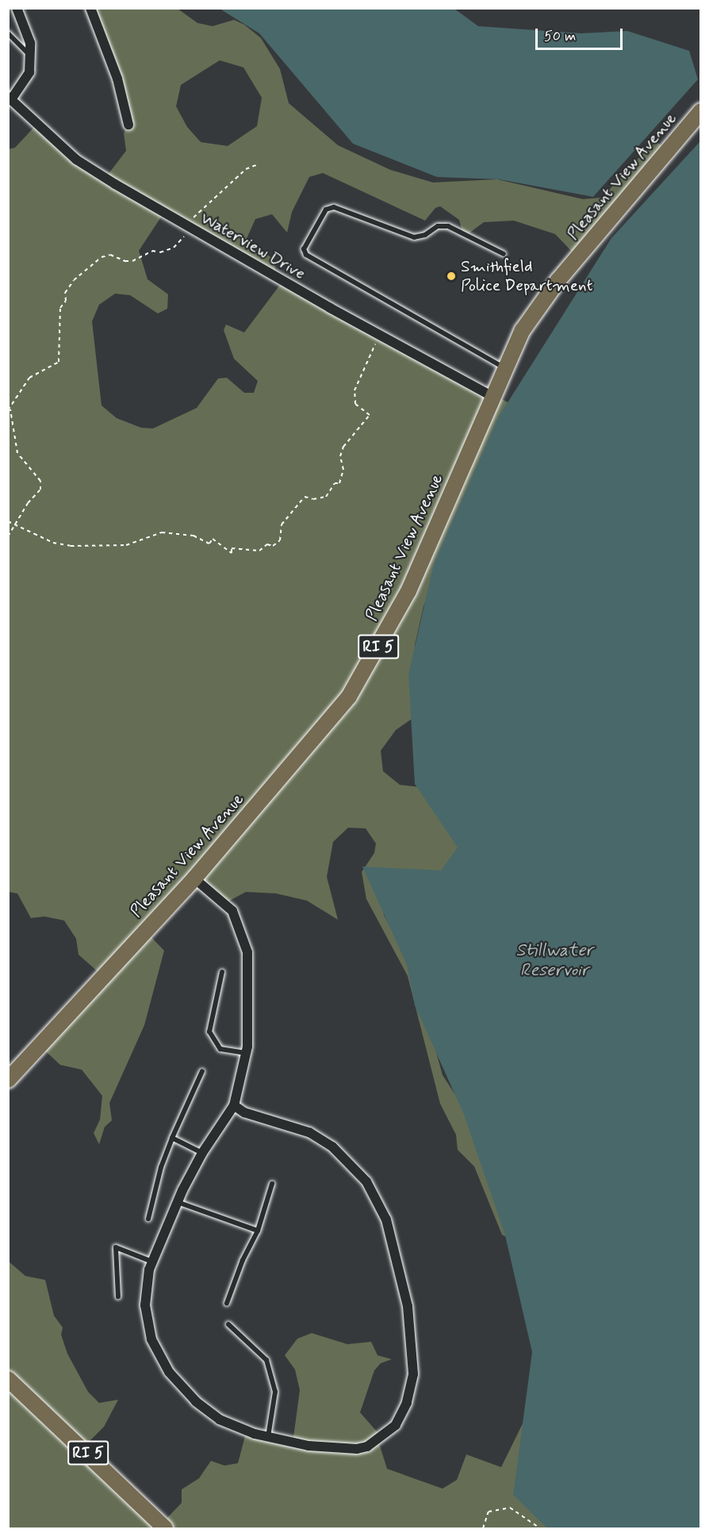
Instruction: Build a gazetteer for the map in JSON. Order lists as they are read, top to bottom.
{
  "streets": {
    "main road": ["Pleasant View Avenue", "RI 5"],
    "street": ["Waterview Drive"]
  },
  "crossings": [
    ["Pleasant View Avenue", "Waterview Drive"]
  ],
  "water": ["Stillwater Reservoir"],
  "places": ["Smithfield Police Department"],
  "scale_bar": "50 m"
}
